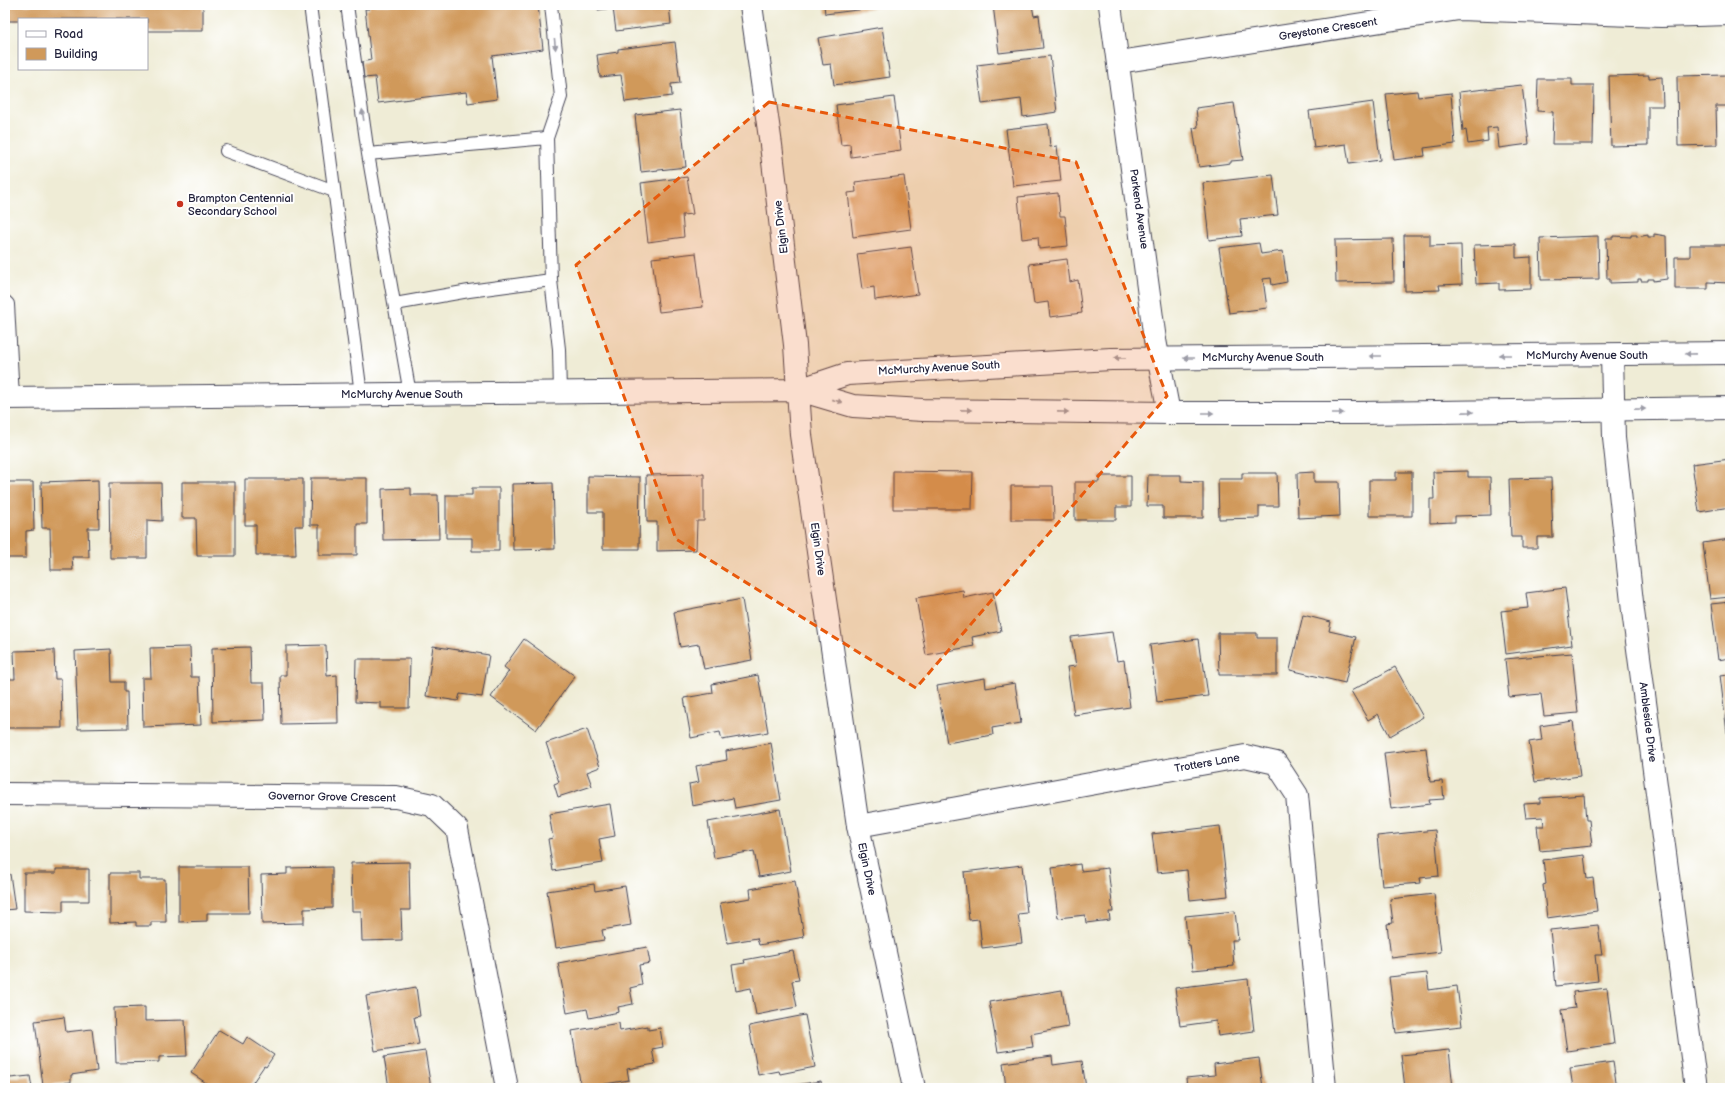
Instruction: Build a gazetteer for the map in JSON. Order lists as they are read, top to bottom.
{
  "streets": {
    "street": [
      "Greystone Crescent",
      "Parkend Avenue",
      "Elgin Drive",
      "McMurchy Avenue South",
      "Ambleside Drive",
      "Trotters Lane",
      "Governor Grove Crescent"
    ]
  },
  "crossings": [
    ["Greystone Crescent", "Parkend Avenue"],
    ["Parkend Avenue", "McMurchy Avenue South"],
    ["Elgin Drive", "McMurchy Avenue South"],
    ["Elgin Drive", "Trotters Lane"],
    ["McMurchy Avenue South", "Ambleside Drive"]
  ],
  "places": ["Brampton Centennial Secondary School"],
  "legend": ["Road", "Building"]
}
